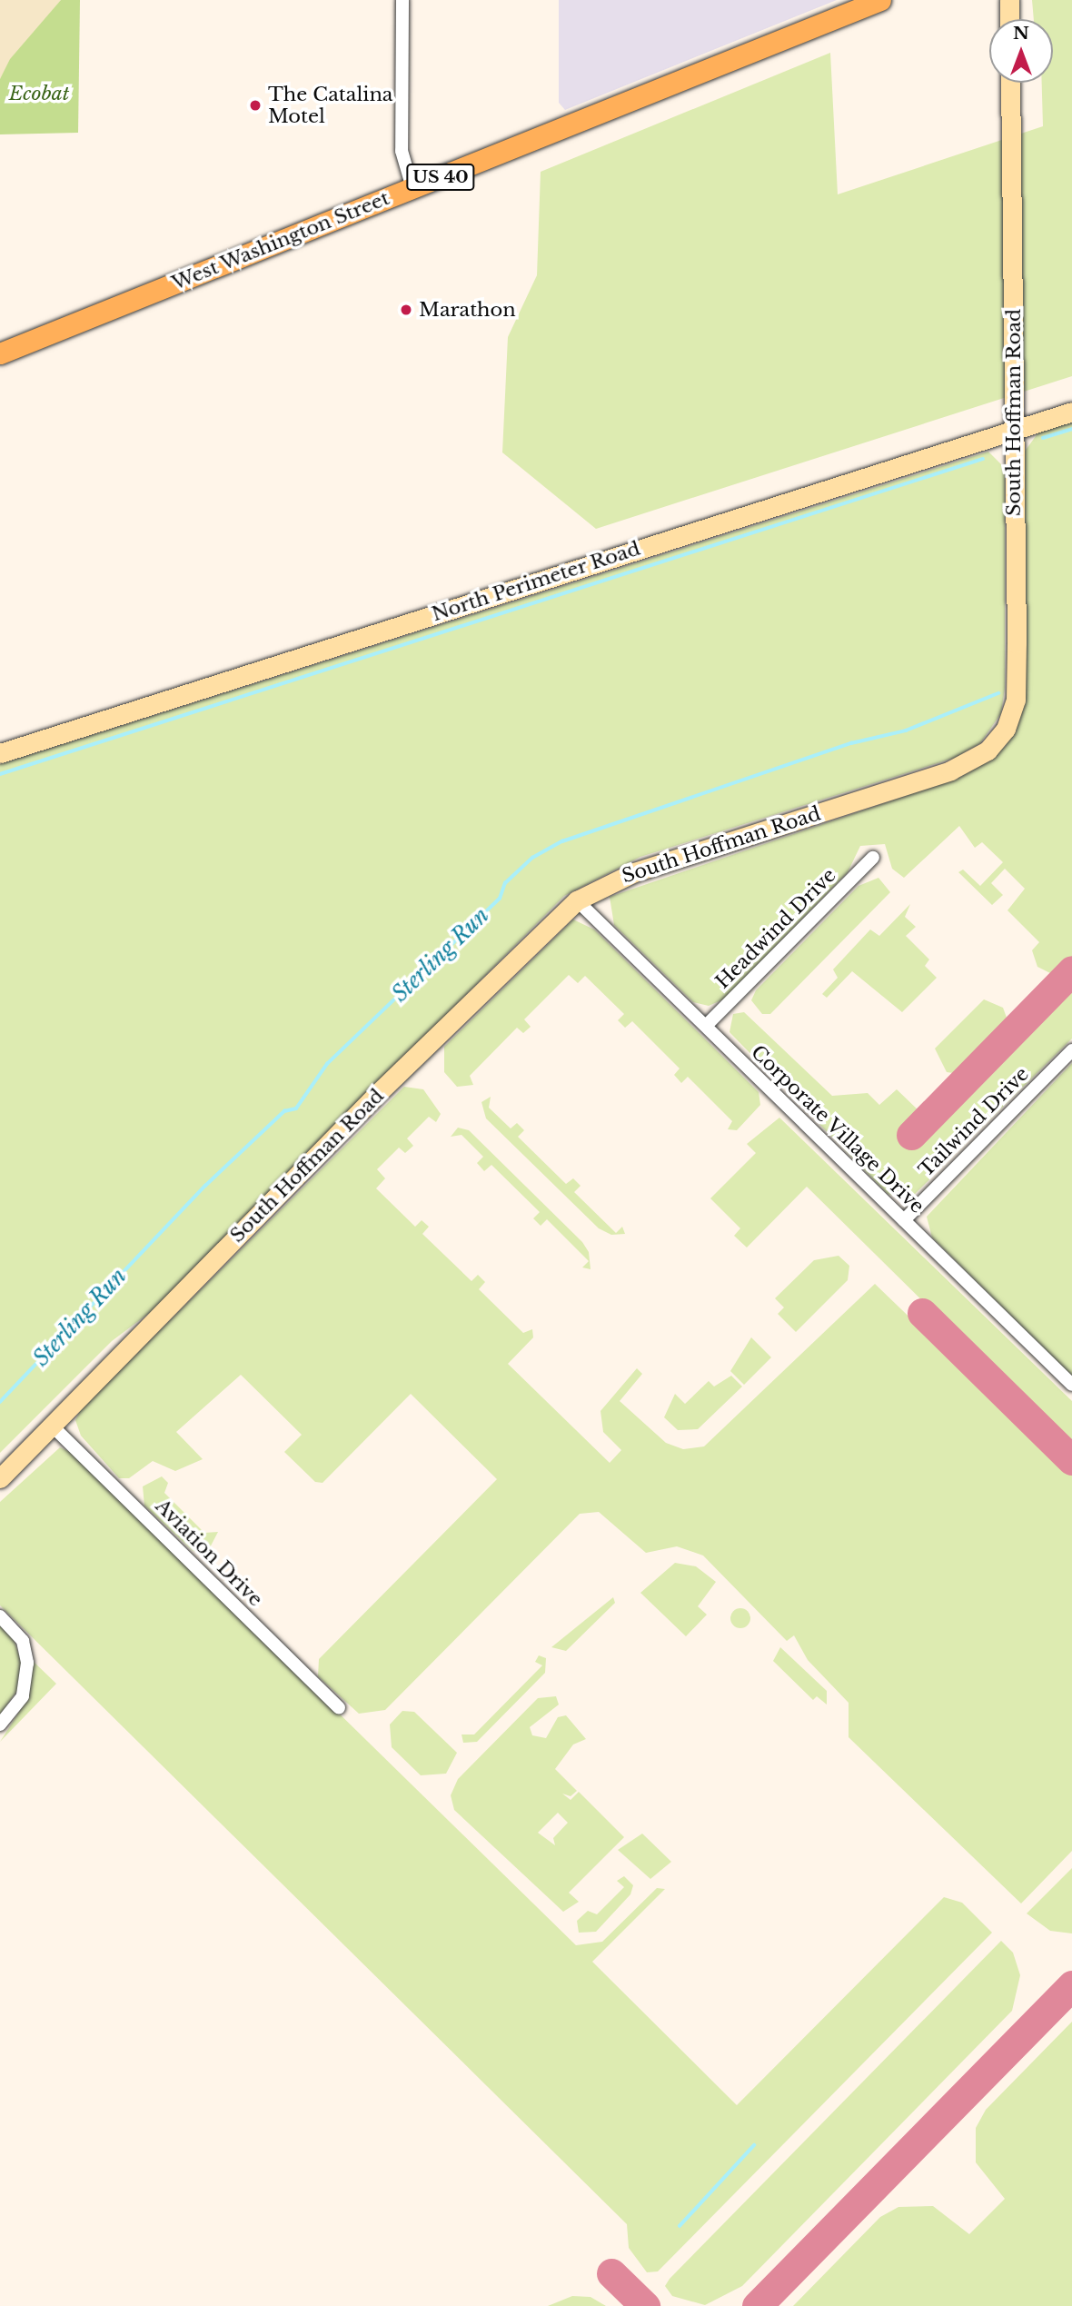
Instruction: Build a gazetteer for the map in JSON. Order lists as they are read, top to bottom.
{
  "streets": {
    "main road": ["US 40", "West Washington Street"],
    "street": [
      "South Hoffman Road",
      "North Perimeter Road",
      "Headwind Drive",
      "Tailwind Drive",
      "Corporate Village Drive",
      "Aviation Drive"
    ]
  },
  "crossings": [
    ["South Hoffman Road", "North Perimeter Road"],
    ["South Hoffman Road", "Corporate Village Drive"],
    ["South Hoffman Road", "Aviation Drive"],
    ["Headwind Drive", "Corporate Village Drive"],
    ["Tailwind Drive", "Corporate Village Drive"]
  ],
  "water": ["Sterling Run"],
  "parks": ["Ecobat"],
  "places": ["The Catalina Motel", "Marathon"],
  "north": "top"
}
